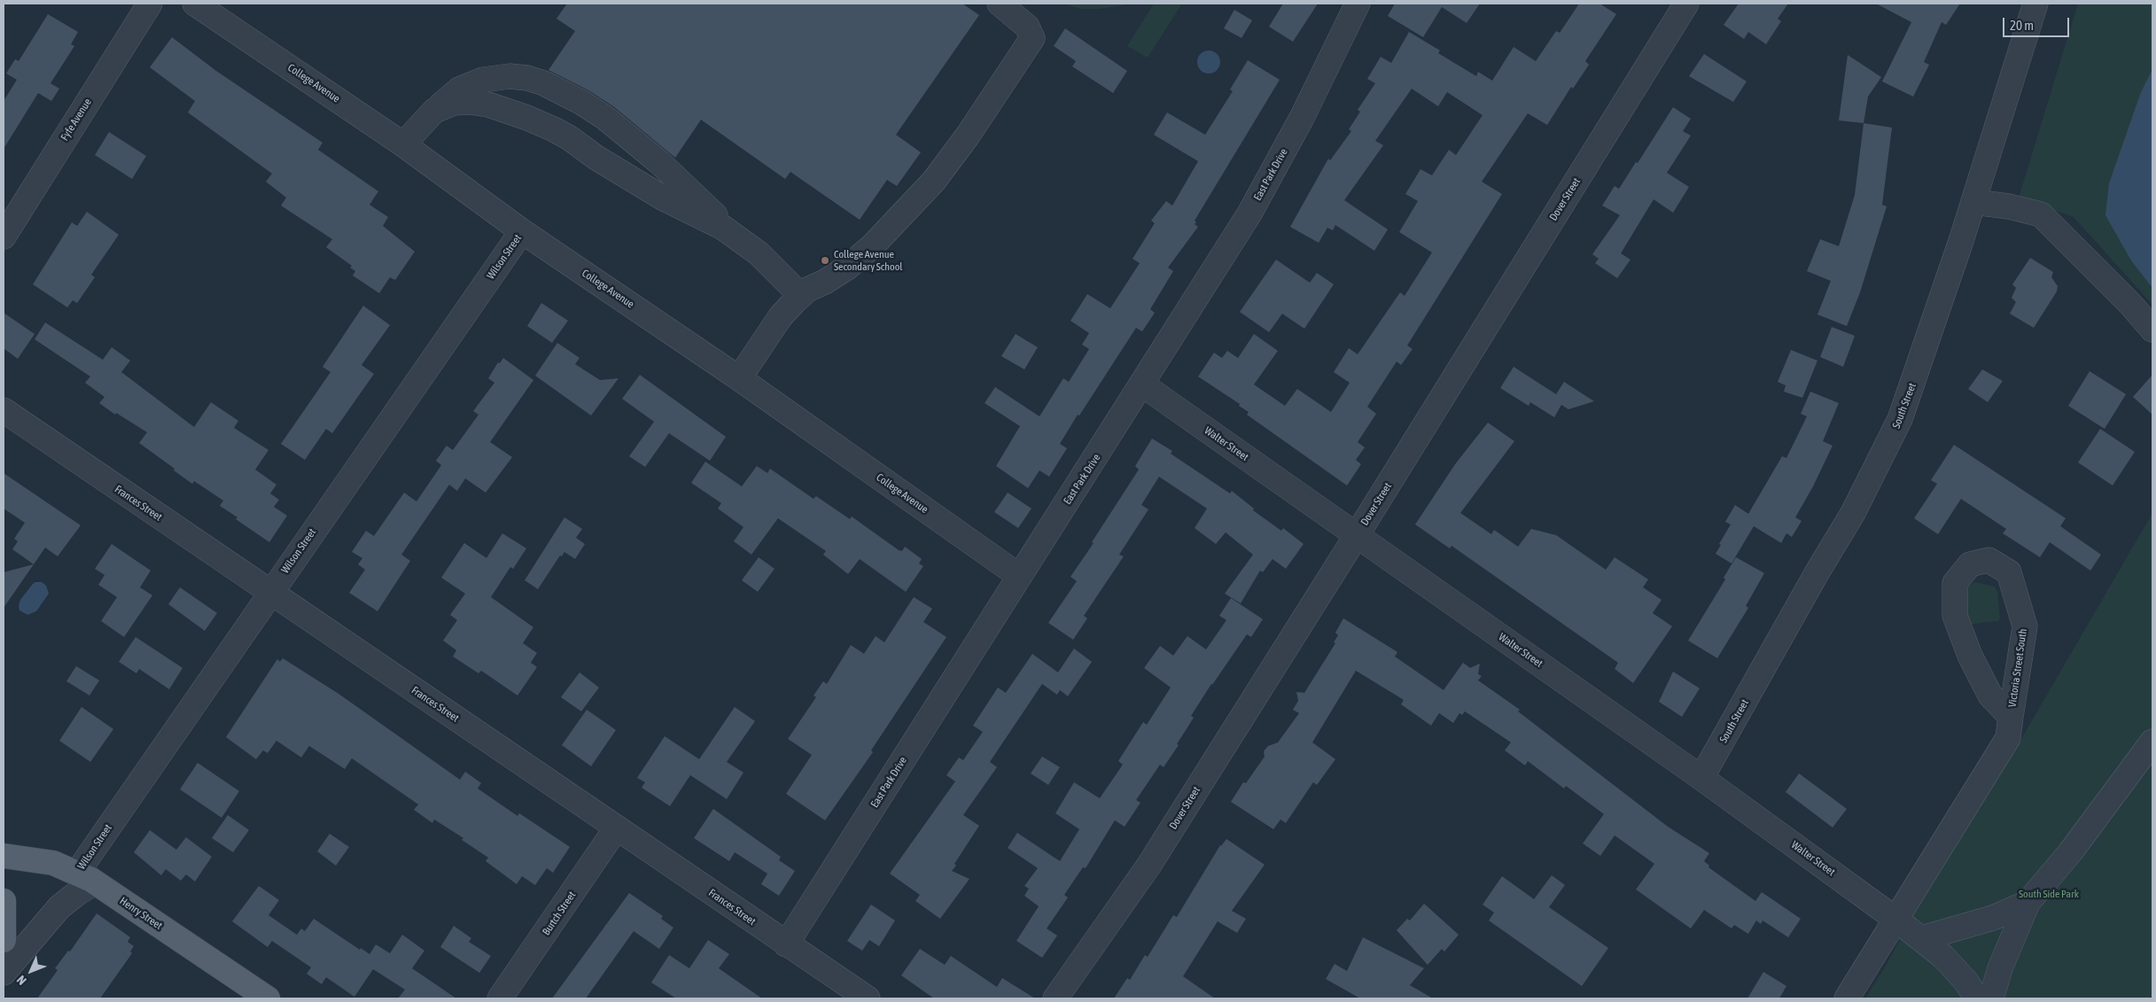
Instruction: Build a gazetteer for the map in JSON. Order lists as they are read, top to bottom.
{
  "streets": {
    "main road": ["Henry Street"],
    "street": [
      "College Avenue",
      "Fyfe Avenue",
      "East Park Drive",
      "Dover Street",
      "Wilson Street",
      "South Street",
      "Walter Street",
      "Frances Street",
      "Victoria Street South",
      "Burtch Street"
    ]
  },
  "crossings": [
    ["College Avenue", "East Park Drive"],
    ["College Avenue", "Wilson Street"],
    ["East Park Drive", "Walter Street"],
    ["East Park Drive", "Frances Street"],
    ["Dover Street", "Walter Street"],
    ["Wilson Street", "Frances Street"],
    ["Wilson Street", "Henry Street"],
    ["South Street", "Walter Street"],
    ["Walter Street", "Victoria Street South"],
    ["Frances Street", "Burtch Street"]
  ],
  "parks": ["South Side Park"],
  "places": ["College Avenue Secondary School"],
  "scale_bar": "20 m",
  "north": "bottom left"
}
